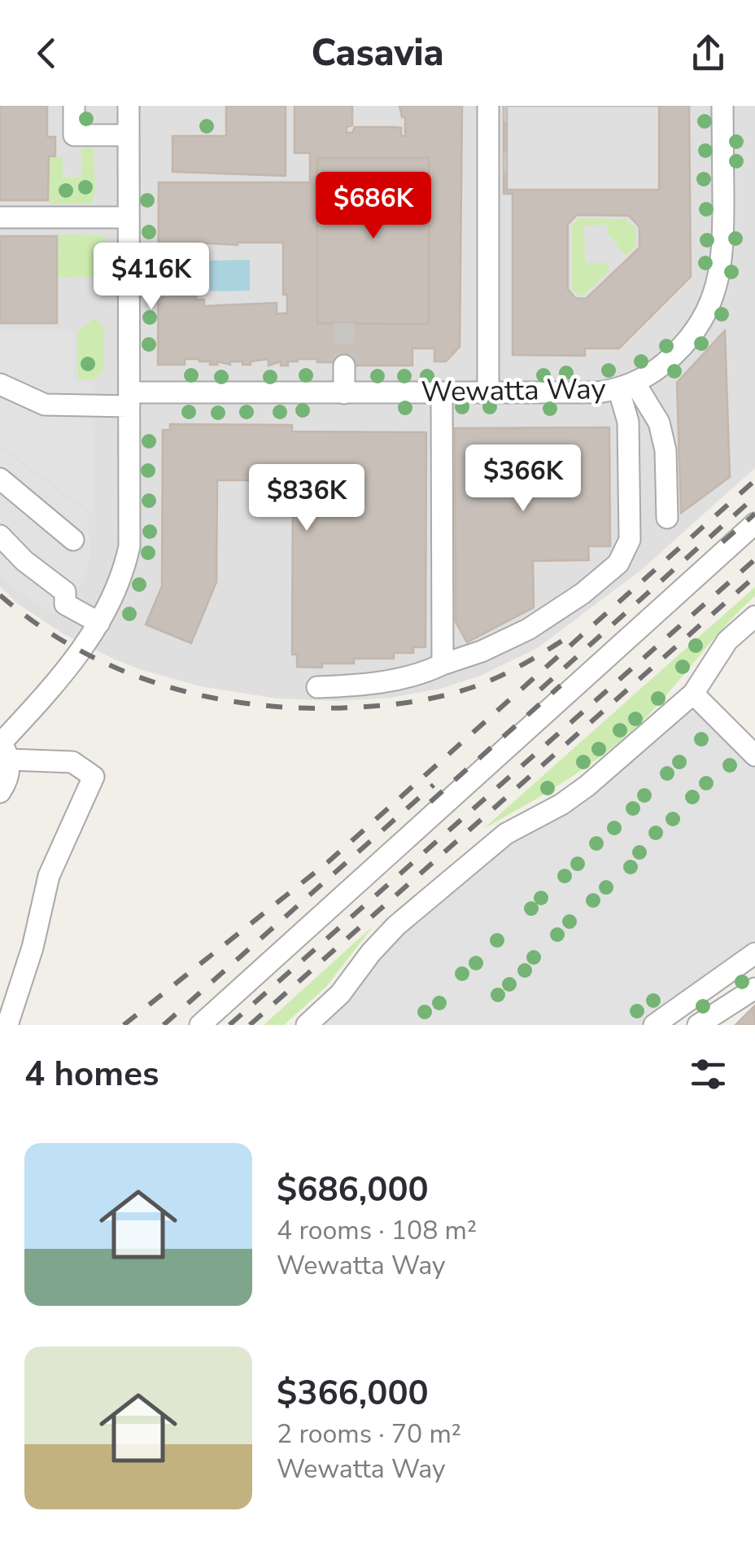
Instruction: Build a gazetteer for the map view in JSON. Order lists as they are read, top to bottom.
{
  "streets": {
    "street": ["Wewatta Way"]
  },
  "page": {
    "header": "Casavia",
    "price": [
      "$686K",
      "$416K",
      "$366K",
      "$836K"
    ],
    "heading": "4 homes",
    "list": [
      {
        "name": "$686,000",
        "note": "4 rooms · 108 m² · Wewatta Way"
      },
      {
        "name": "$366,000",
        "note": "2 rooms · 70 m² · Wewatta Way"
      }
    ]
  }
}
